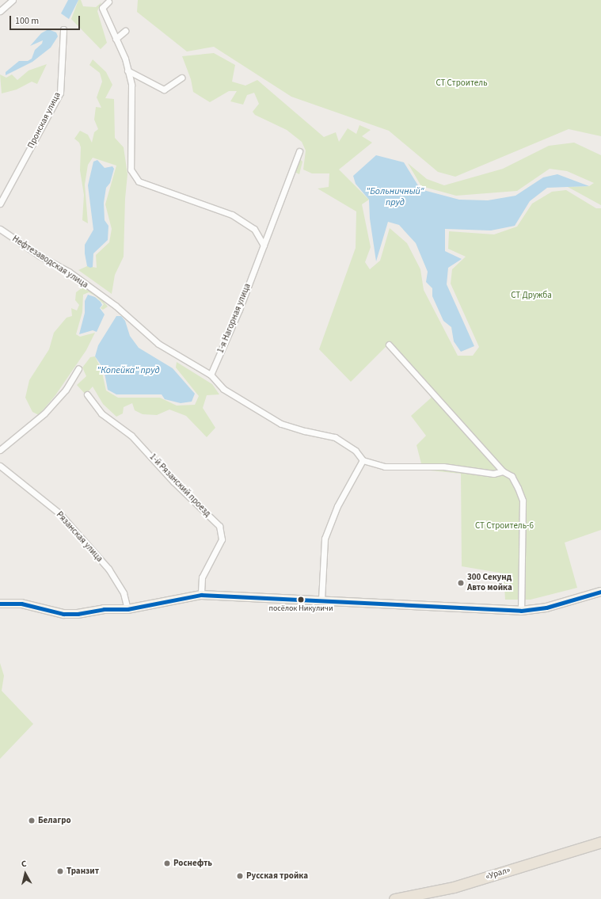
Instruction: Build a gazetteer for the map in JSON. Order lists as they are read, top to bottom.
{
  "streets": {
    "highway": ["«Урал»"],
    "street": [
      "Пронская улица",
      "Нефтезаводская улица",
      "1-я Нагорная улица",
      "1-й Рязанский проезд",
      "Рязанская улица"
    ]
  },
  "crossings": [
    ["Нефтезаводская улица", "1-я Нагорная улица"]
  ],
  "water": ["\"Больничный\" пруд", "\"Копейка\" пруд"],
  "parks": ["СТ Строитель", "СТ Дружба", "СТ Строитель-6"],
  "places": [
    "300 Секунд Авто мойка",
    "посёлок Никуличи",
    "Белагро",
    "Роснефть",
    "Транзит",
    "Русская тройка"
  ],
  "scale_bar": "100 m",
  "north": "top"
}
